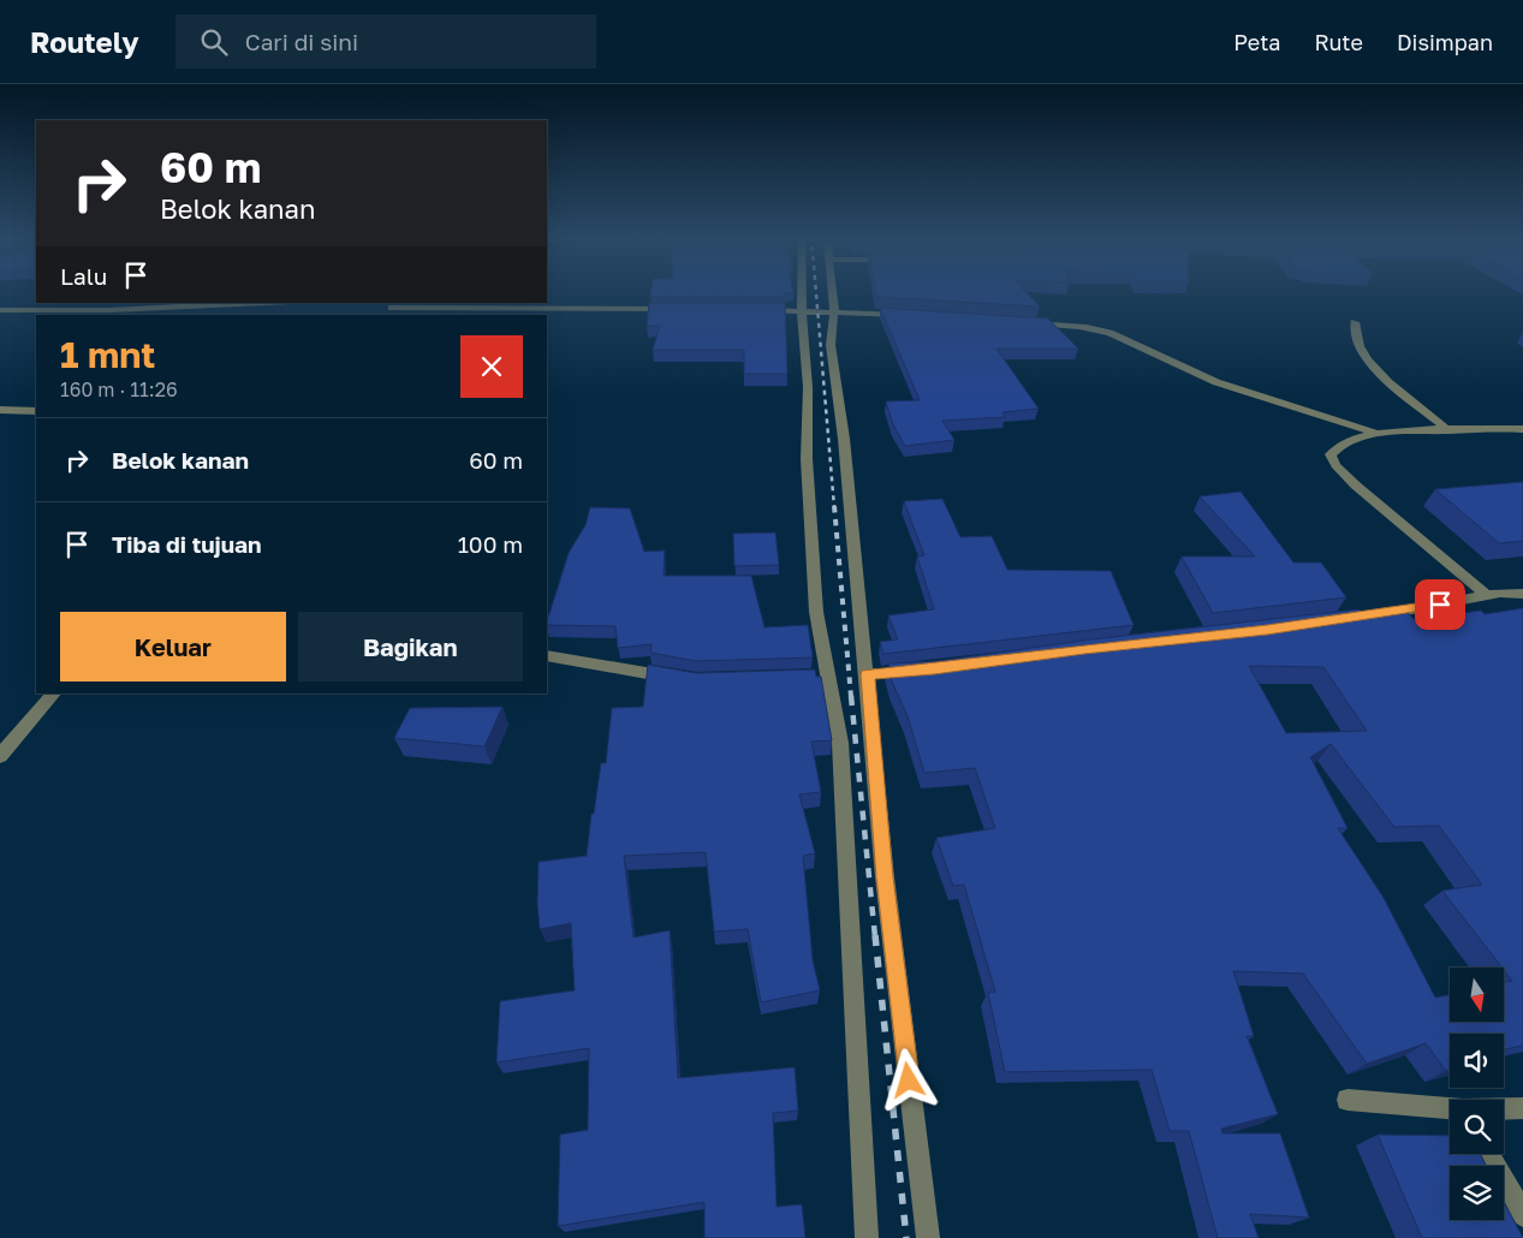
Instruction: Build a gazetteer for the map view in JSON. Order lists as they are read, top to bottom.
{
  "north": "bottom",
  "page": {
    "header": "Routely",
    "search": "Cari di sini",
    "nav": ["Peta", "Rute", "Disimpan"],
    "turn": ["60 m", "Belok kanan"],
    "then": "Lalu",
    "heading": ["1 mnt", "160 m · 11:26"],
    "list": [
      {
        "name": "Belok kanan",
        "value": "60 m"
      },
      {
        "name": "Tiba di tujuan",
        "value": "100 m"
      }
    ],
    "buttons": ["Keluar", "Bagikan"]
  }
}
